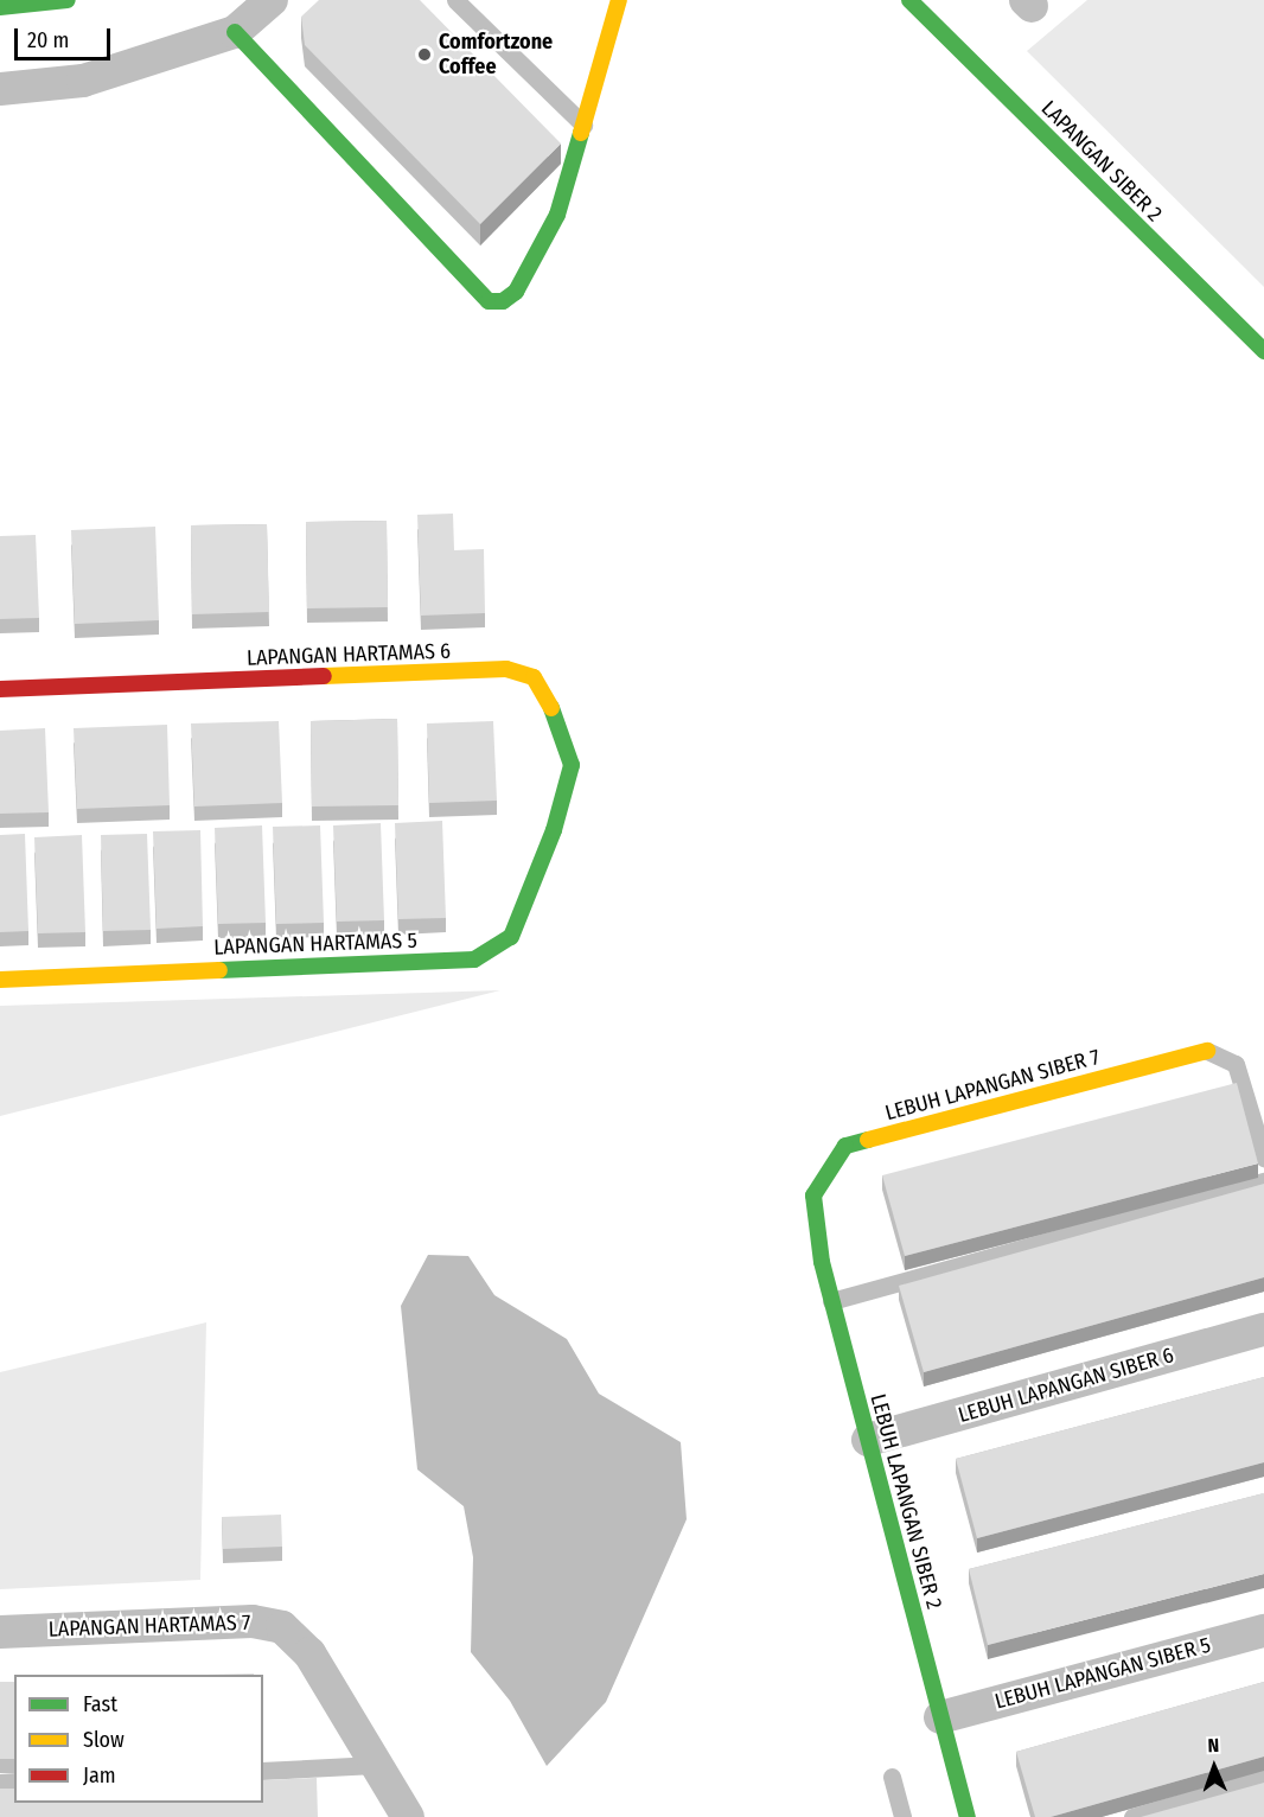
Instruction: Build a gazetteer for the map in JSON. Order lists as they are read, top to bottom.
{
  "streets": {
    "street": [
      "LAPANGAN SIBER 2",
      "LAPANGAN HARTAMAS 6",
      "LAPANGAN HARTAMAS 5",
      "LEBUH LAPANGAN SIBER 7",
      "LEBUH LAPANGAN SIBER 6",
      "LEBUH LAPANGAN SIBER 2",
      "LAPANGAN HARTAMAS 7",
      "LEBUH LAPANGAN SIBER 5"
    ]
  },
  "crossings": [
    ["LAPANGAN HARTAMAS 6", "LAPANGAN HARTAMAS 5"],
    ["LEBUH LAPANGAN SIBER 7", "LEBUH LAPANGAN SIBER 2"],
    ["LEBUH LAPANGAN SIBER 6", "LEBUH LAPANGAN SIBER 2"],
    ["LEBUH LAPANGAN SIBER 2", "LEBUH LAPANGAN SIBER 5"]
  ],
  "places": ["Comfortzone Coffee"],
  "legend": ["Fast", "Slow", "Jam"],
  "scale_bar": "20 m",
  "north": "top"
}
